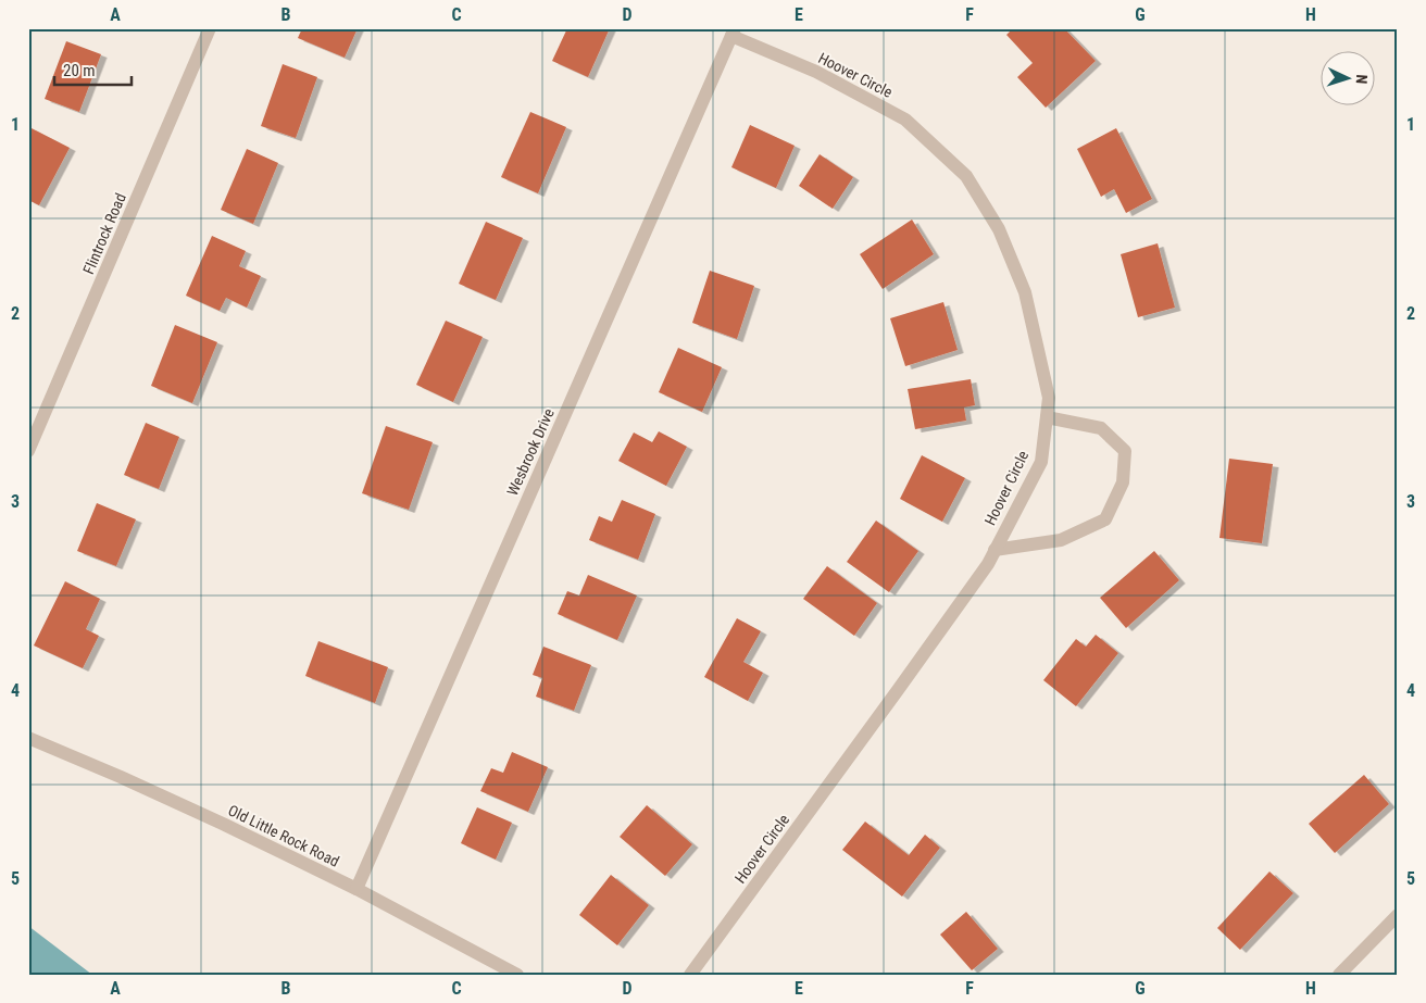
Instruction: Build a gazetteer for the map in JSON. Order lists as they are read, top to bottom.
{
  "streets": {
    "street": [
      "Hoover Circle",
      "Flintrock Road",
      "Wesbrook Drive",
      "Old Little Rock Road"
    ]
  },
  "crossings": [
    ["Hoover Circle", "Wesbrook Drive"],
    ["Wesbrook Drive", "Old Little Rock Road"]
  ],
  "scale_bar": "20 m",
  "north": "right",
  "grid": {
    "columns": [
      "A",
      "B",
      "C",
      "D",
      "E",
      "F",
      "G",
      "H"
    ],
    "rows": [
      "1",
      "2",
      "3",
      "4",
      "5"
    ]
  }
}
